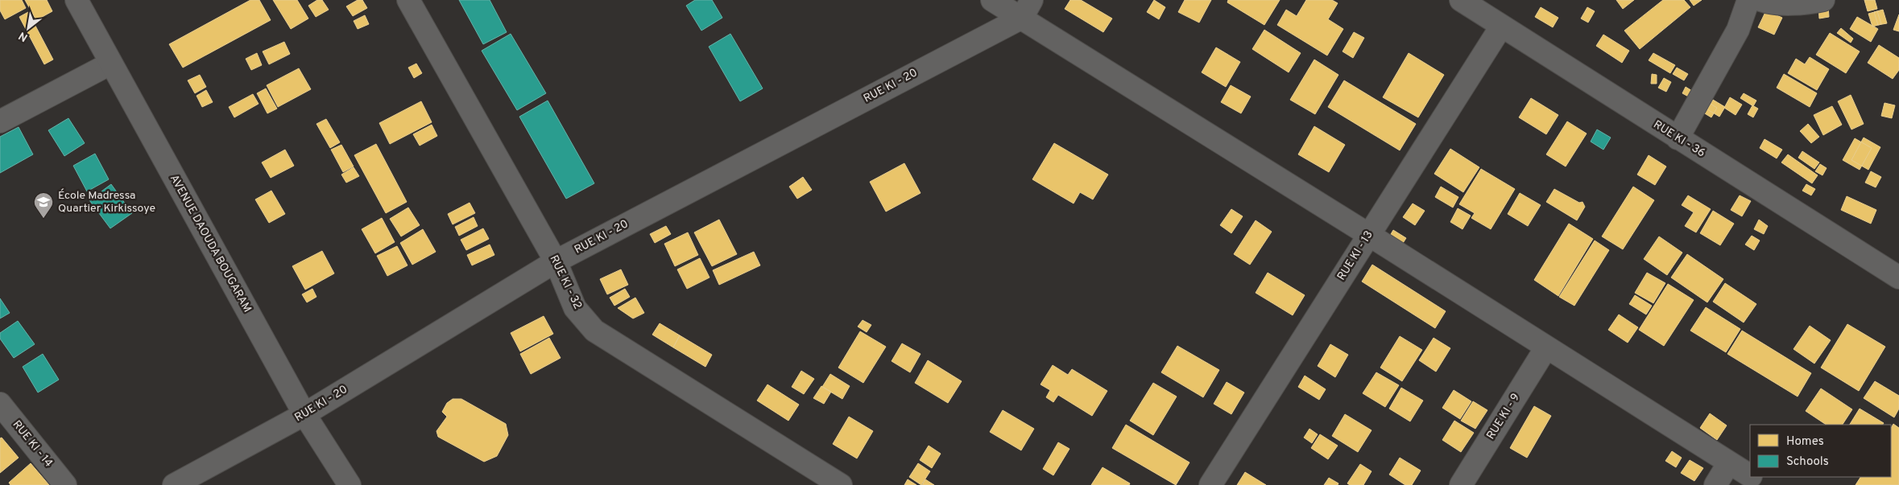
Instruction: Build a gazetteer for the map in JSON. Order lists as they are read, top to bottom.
{
  "streets": {
    "street": [
      "RUE KI - 20",
      "RUE KI - 36",
      "AVENUE DAOUDA BOUGARAM",
      "RUE KI - 13",
      "RUE KI - 32",
      "RUE KI - 9",
      "RUE KI - 14"
    ]
  },
  "crossings": [
    ["RUE KI - 20", "AVENUE DAOUDA BOUGARAM"],
    ["RUE KI - 20", "RUE KI - 32"],
    ["RUE KI - 36", "RUE KI - 13"]
  ],
  "places": {
    "school or university": ["École Madressa Quartier Kirkissoye"]
  },
  "legend": ["Homes", "Schools"],
  "north": "bottom left"
}
